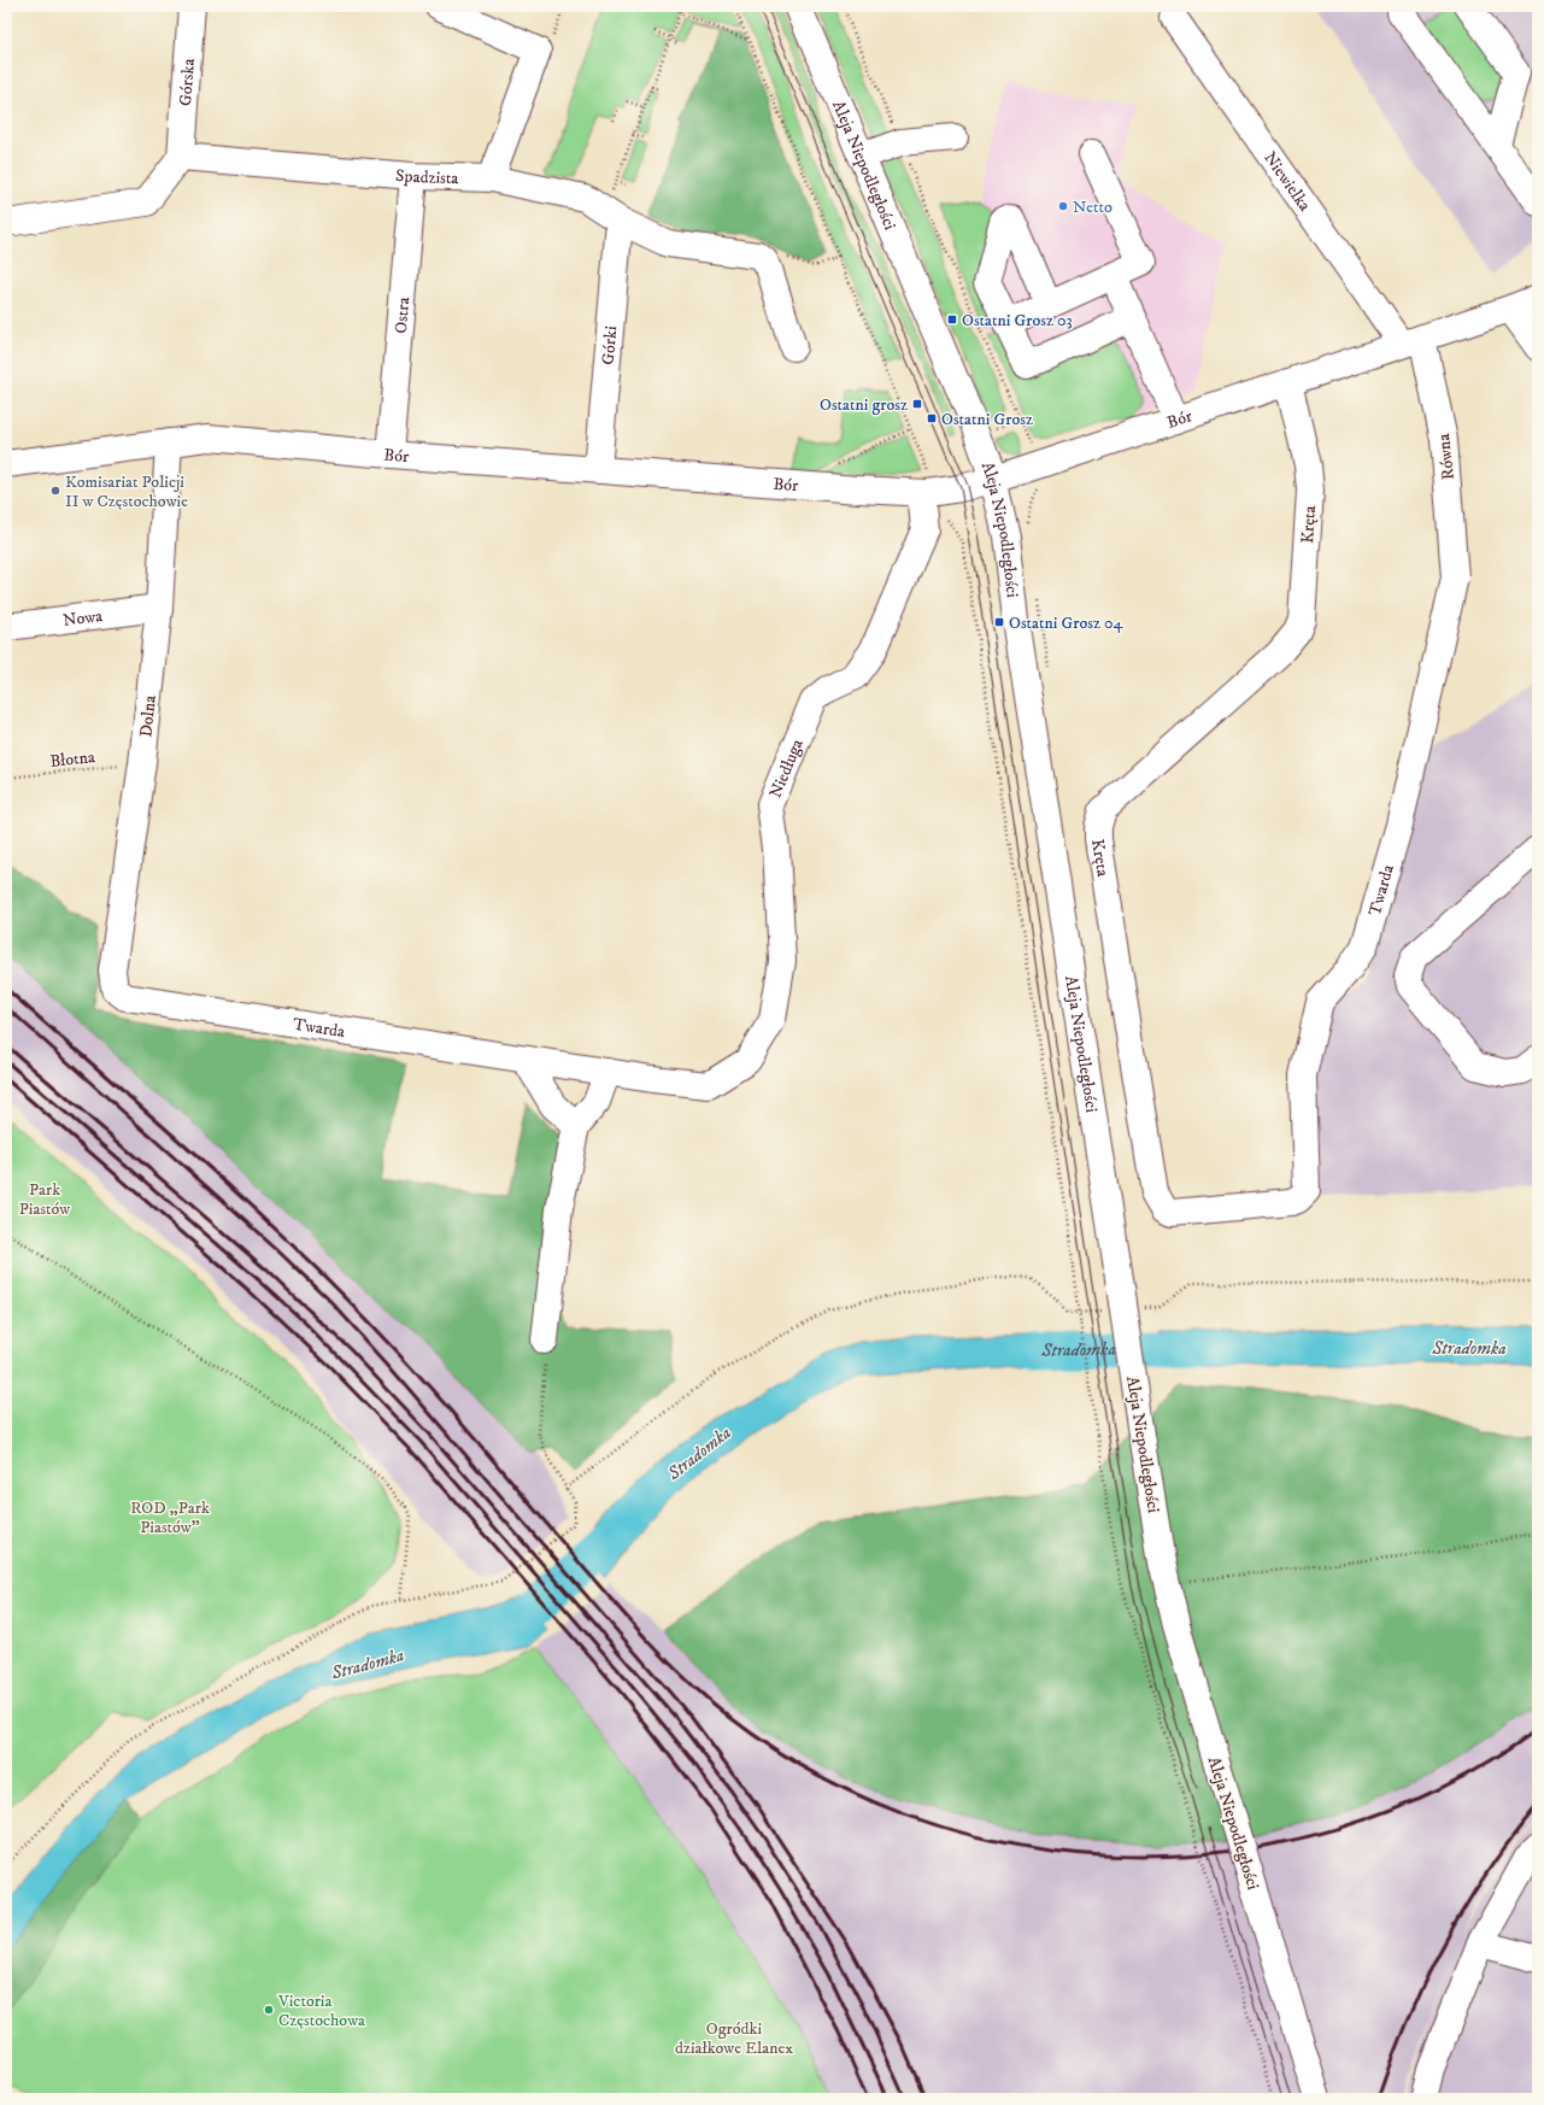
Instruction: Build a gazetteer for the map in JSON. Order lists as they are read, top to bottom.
{
  "streets": {
    "street": [
      "Górska",
      "Aleja Niepodległości",
      "Spadzista",
      "Niewielka",
      "Ostra",
      "Górki",
      "Bór",
      "Równa",
      "Kręta",
      "Nowa",
      "Dolna",
      "Niedługa",
      "Twarda"
    ],
    "path": ["Błotna"]
  },
  "crossings": [
    ["Górska", "Spadzista"],
    ["Aleja Niepodległości", "Bór"],
    ["Spadzista", "Ostra"],
    ["Spadzista", "Górki"],
    ["Niewielka", "Bór"],
    ["Niewielka", "Równa"],
    ["Ostra", "Bór"],
    ["Górki", "Bór"],
    ["Bór", "Równa"],
    ["Bór", "Kręta"],
    ["Bór", "Dolna"],
    ["Bór", "Niedługa"],
    ["Równa", "Twarda"],
    ["Kręta", "Twarda"],
    ["Nowa", "Dolna"],
    ["Dolna", "Błotna"],
    ["Dolna", "Twarda"],
    ["Niedługa", "Twarda"]
  ],
  "water": ["Stradomka"],
  "parks": ["Park Piastów", "ROD „Park Piastów”", "Ogródki działkowe Elanex"],
  "places": {
    "other": ["Netto", "Komisariat Policji II w Częstochowie", "Victoria Częstochowa"],
    "transit": [
      "Ostatni Grosz 03",
      "Ostatni grosz",
      "Ostatni Grosz",
      "Ostatni Grosz 04"
    ]
  }
}
